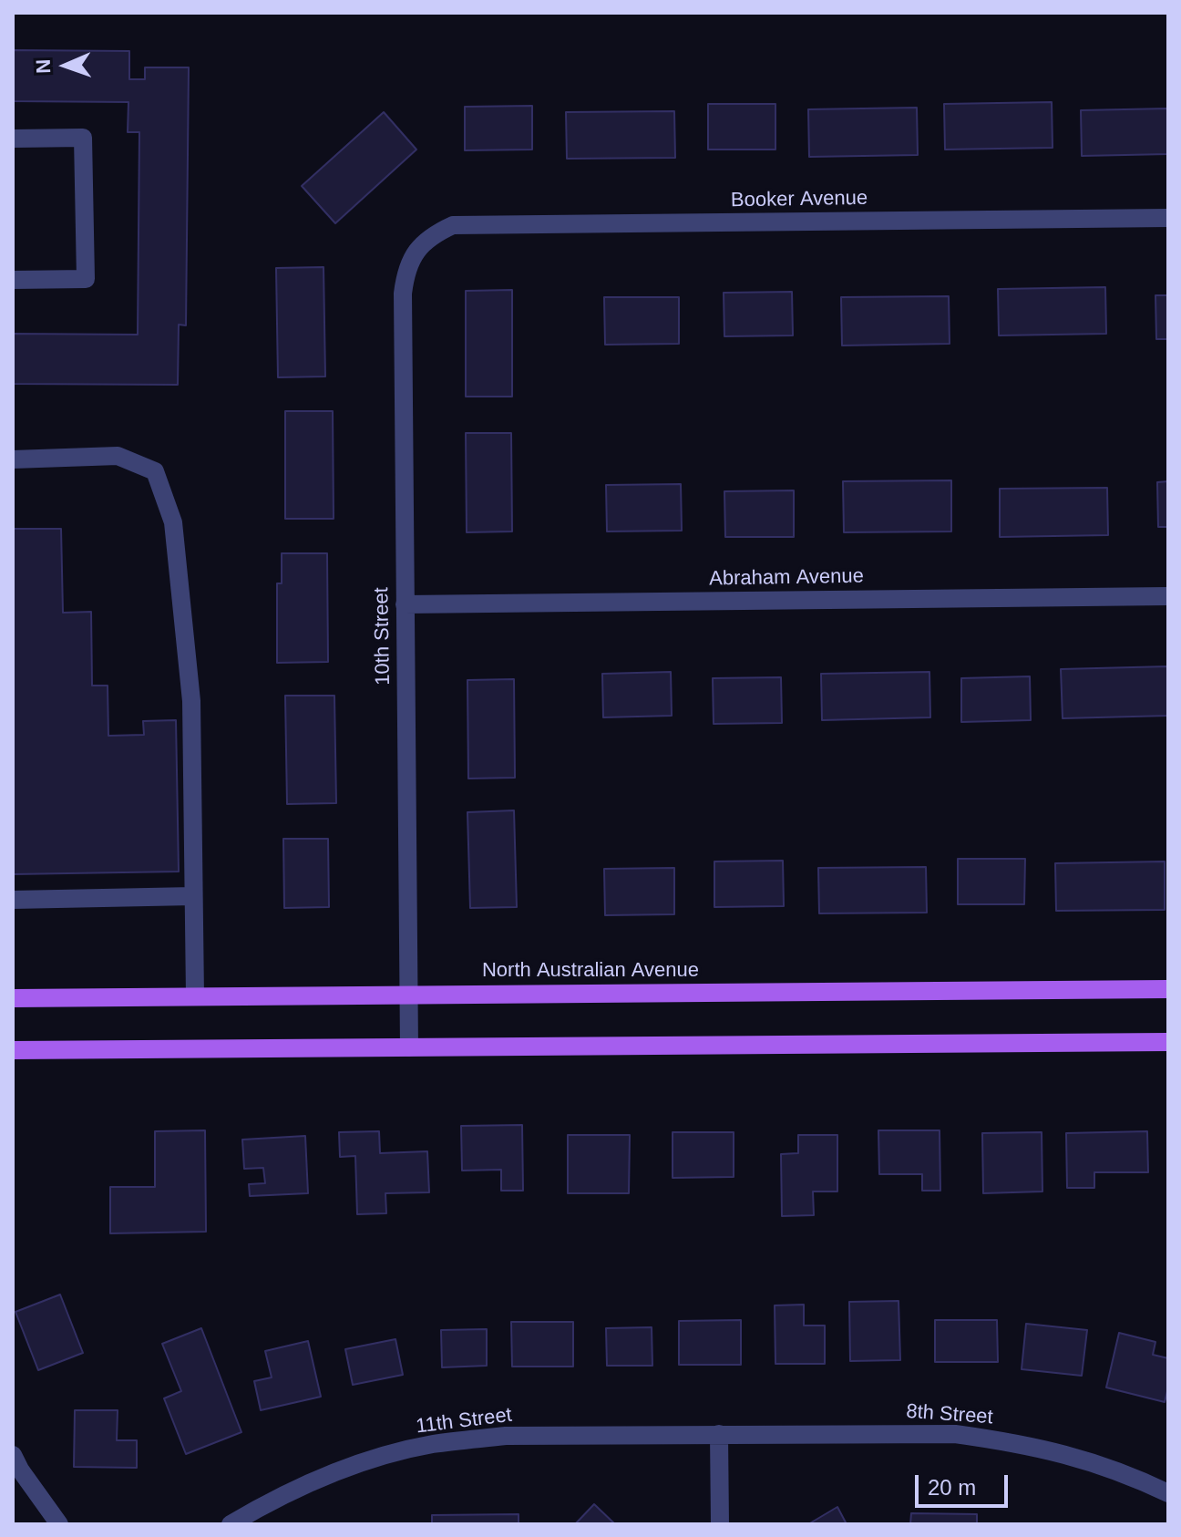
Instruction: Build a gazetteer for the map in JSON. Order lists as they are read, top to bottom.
{
  "streets": {
    "main road": ["North Australian Avenue"],
    "street": [
      "Booker Avenue",
      "Abraham Avenue",
      "10th Street",
      "8th Street",
      "11th Street"
    ]
  },
  "crossings": [
    ["Booker Avenue", "10th Street"],
    ["Abraham Avenue", "10th Street"],
    ["10th Street", "North Australian Avenue"],
    ["8th Street", "11th Street"]
  ],
  "scale_bar": "20 m",
  "north": "left"
}
